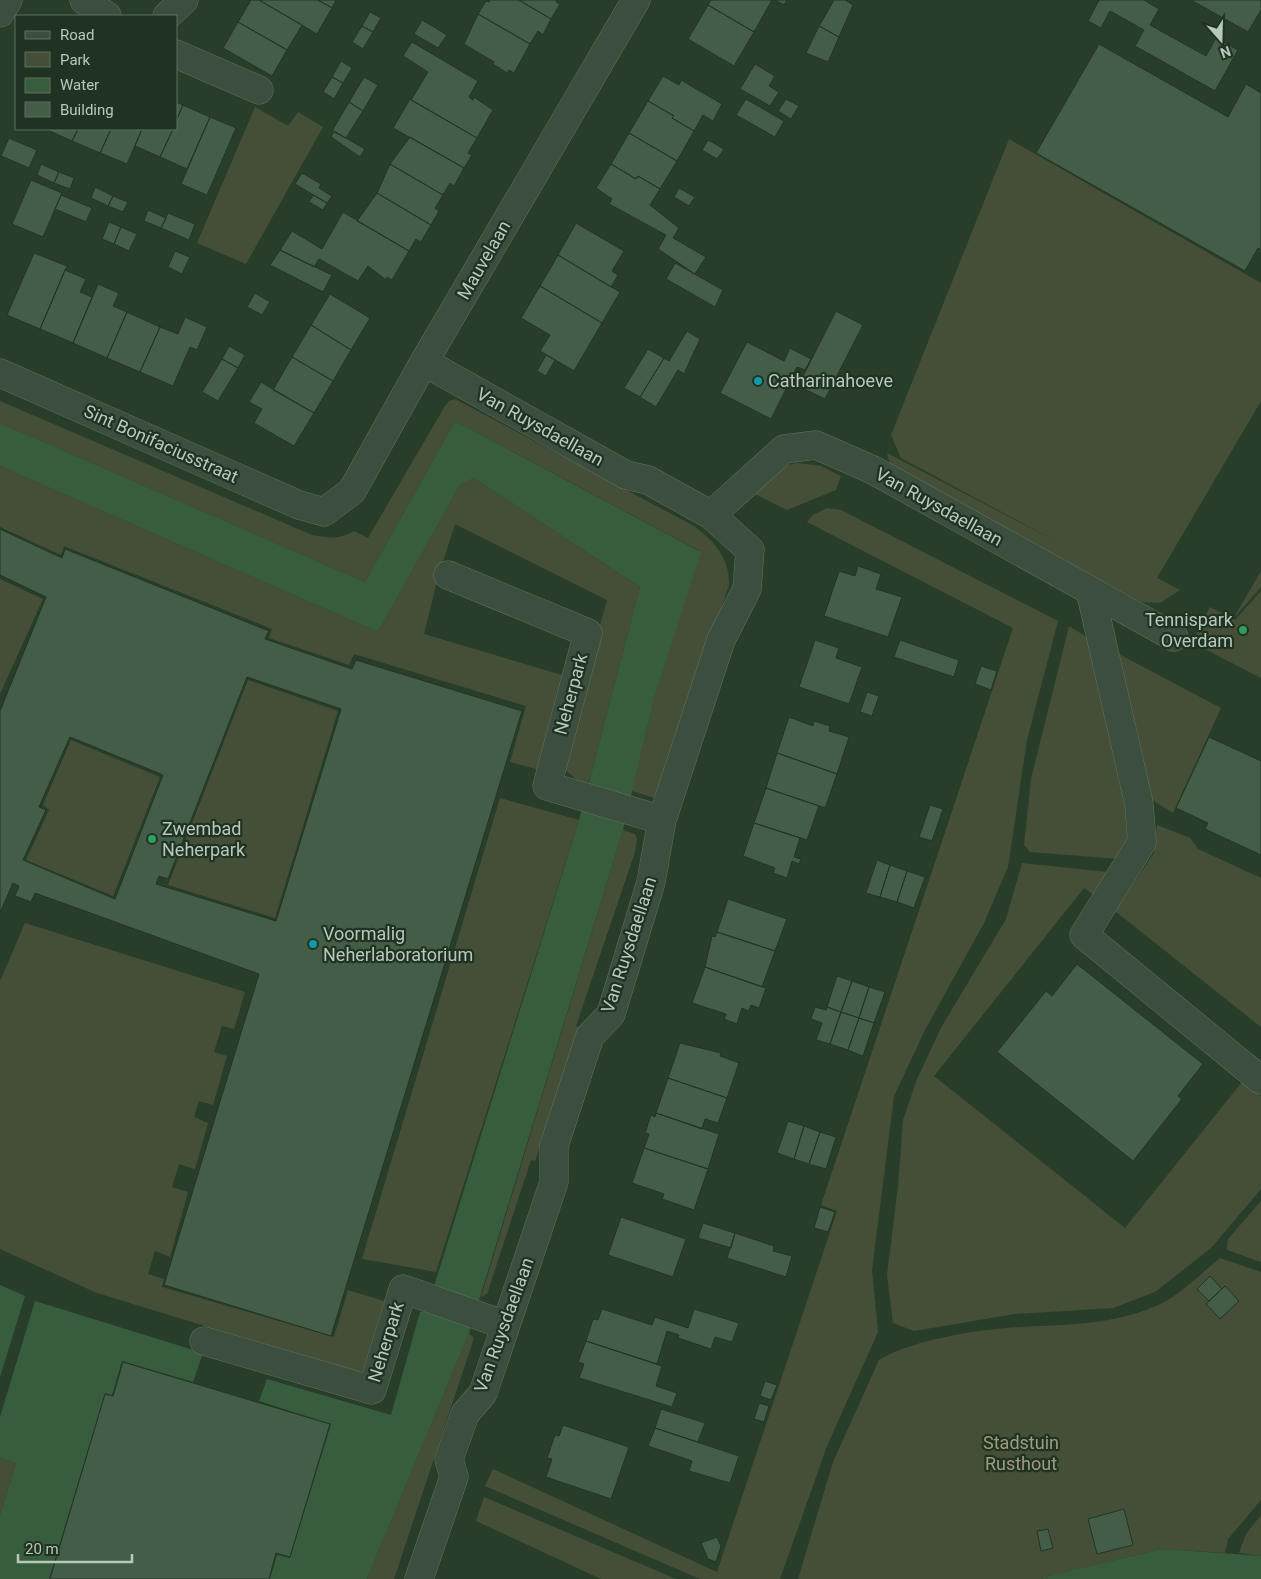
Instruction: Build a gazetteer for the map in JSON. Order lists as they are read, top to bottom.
{
  "streets": {
    "street": [
      "Mauvelaan",
      "Van Ruysdaellaan",
      "Sint Bonifaciusstraat",
      "Neherpark"
    ]
  },
  "crossings": [
    ["Mauvelaan", "Van Ruysdaellaan"],
    ["Mauvelaan", "Sint Bonifaciusstraat"],
    ["Van Ruysdaellaan", "Neherpark"]
  ],
  "parks": ["Stadstuin Rusthout"],
  "places": [
    "Catharinahoeve",
    "Tennispark Overdam",
    "Zwembad Neherpark",
    "Voormalig Neherlaboratorium"
  ],
  "legend": [
    "Road",
    "Park",
    "Water",
    "Building"
  ],
  "scale_bar": "20 m",
  "north": "bottom"
}
